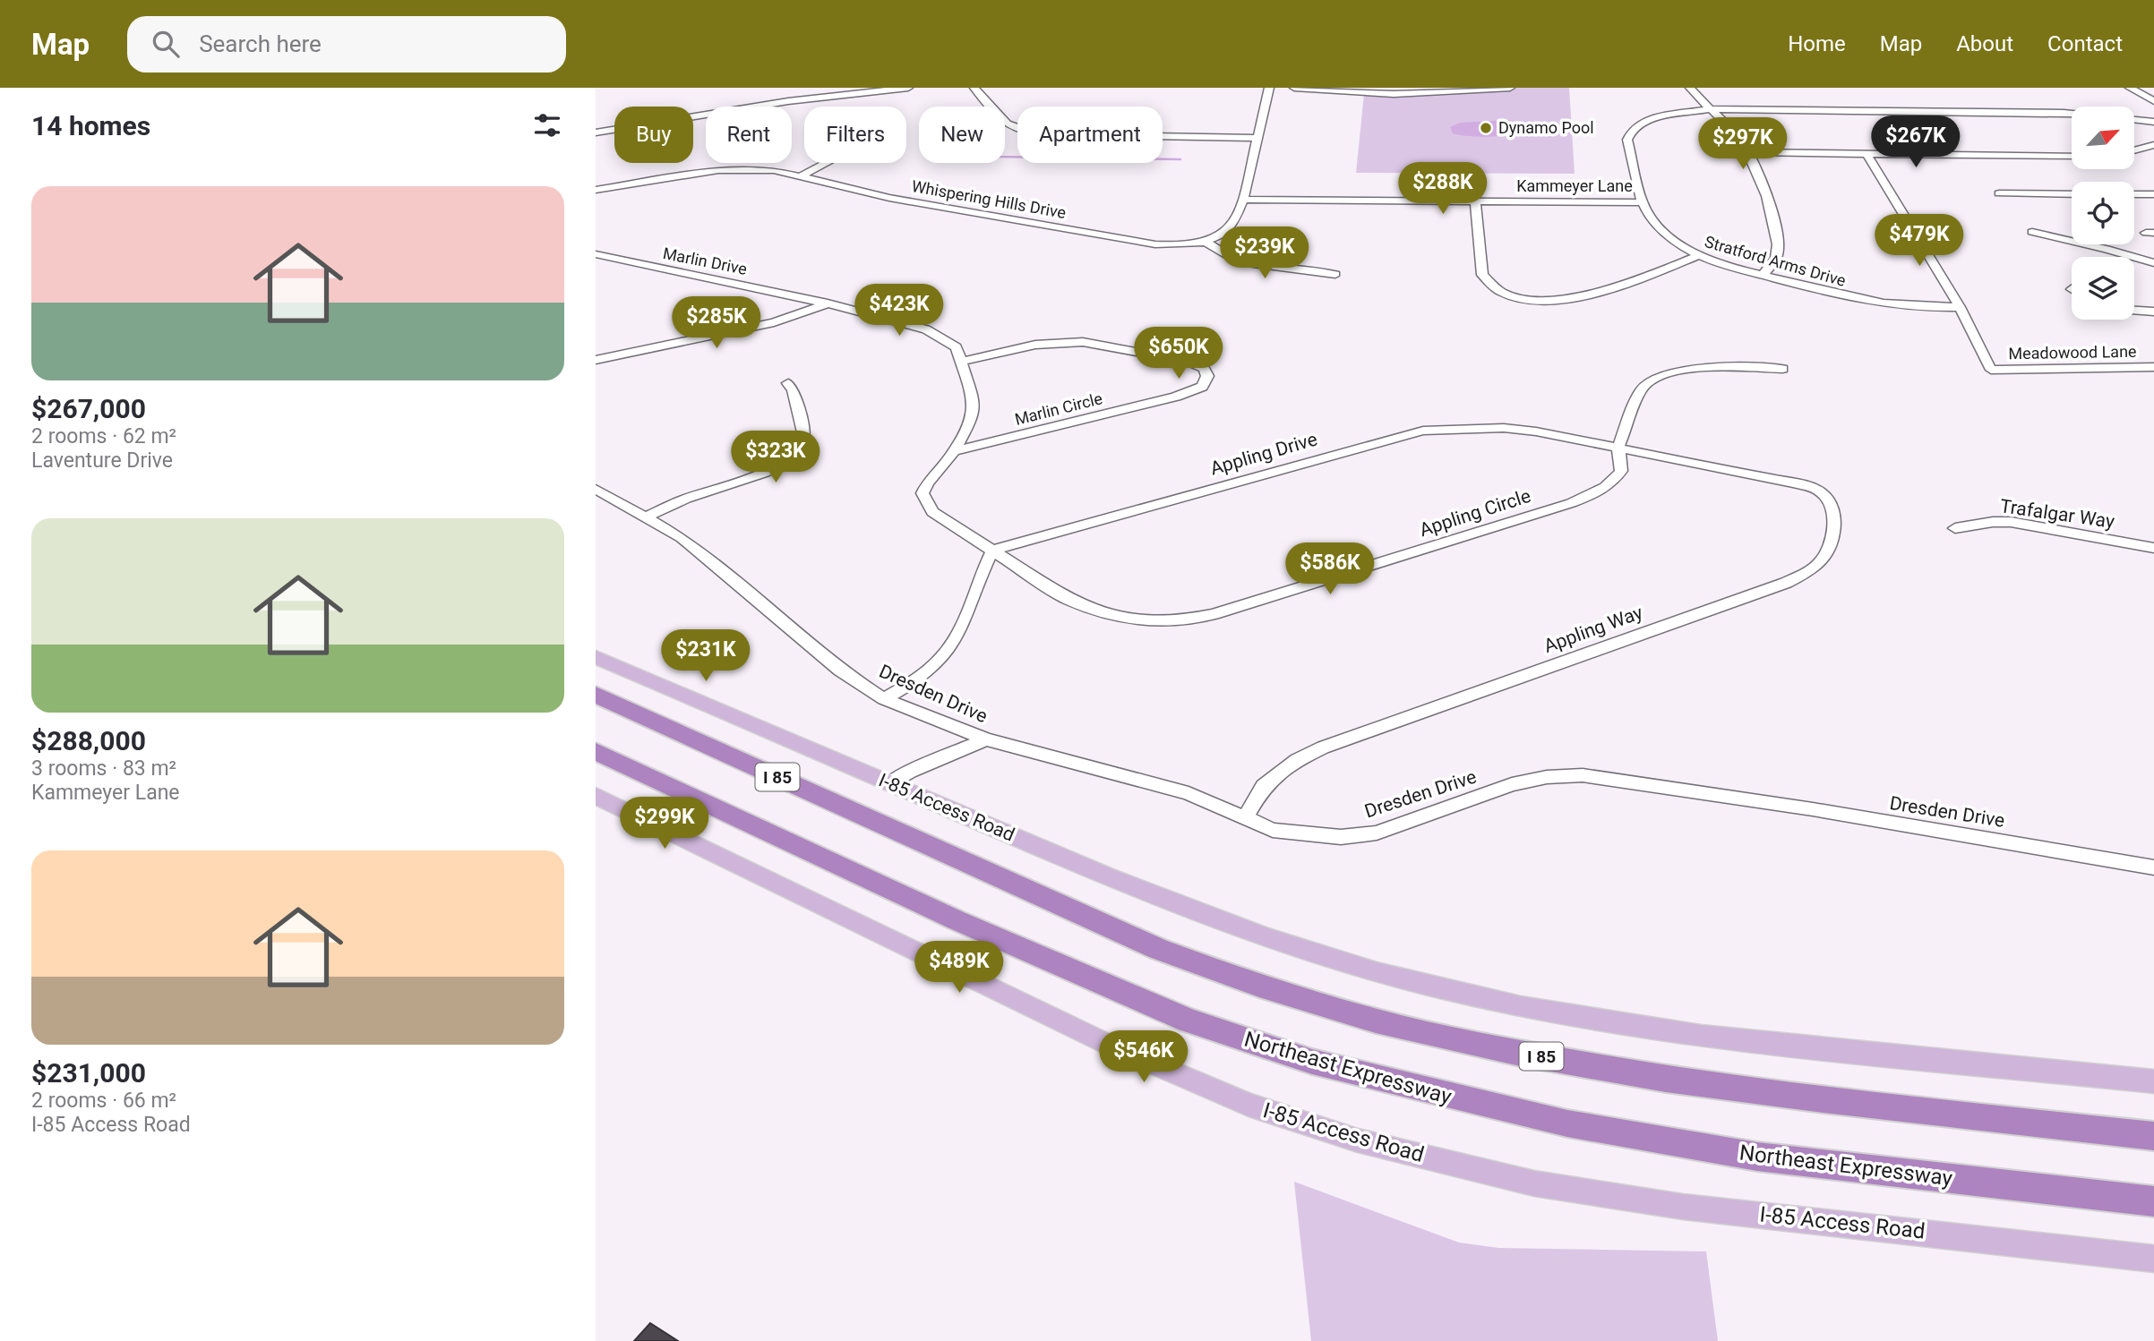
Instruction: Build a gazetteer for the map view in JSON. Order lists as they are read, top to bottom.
{
  "streets": {
    "highway": ["I 85", "Northeast Expressway"],
    "main road": ["I-85 Access Road"],
    "street": [
      "Kammeyer Lane",
      "Whispering Hills Drive",
      "Marlin Drive",
      "Stratford Arms Drive",
      "Meadowood Lane",
      "Marlin Circle",
      "Appling Drive",
      "Appling Circle",
      "Trafalgar Way",
      "Appling Way",
      "Dresden Drive"
    ]
  },
  "crossings": [
    ["Kammeyer Lane", "Whispering Hills Drive"],
    ["Kammeyer Lane", "Stratford Arms Drive"],
    ["Marlin Drive", "Marlin Circle"],
    ["Marlin Drive", "Appling Drive"],
    ["Marlin Drive", "Appling Circle"],
    ["Stratford Arms Drive", "Meadowood Lane"],
    ["Appling Drive", "Appling Circle"],
    ["Appling Drive", "Appling Way"],
    ["Appling Way", "Dresden Drive"]
  ],
  "places": ["Dynamo Pool"],
  "north": "top right",
  "page": {
    "header": "Map",
    "search": "Search here",
    "nav": [
      "Home",
      "Map",
      "About",
      "Contact"
    ],
    "heading": "14 homes",
    "chip": [
      "Buy",
      "Rent",
      "Filters",
      "New",
      "Apartment"
    ],
    "price": [
      "$267K",
      "$297K",
      "$288K",
      "$479K",
      "$239K",
      "$423K",
      "$285K",
      "$650K",
      "$323K",
      "$586K",
      "$231K",
      "$299K",
      "$489K",
      "$546K"
    ],
    "list": [
      {
        "name": "$267,000",
        "note": "2 rooms · 62 m² · Laventure Drive"
      },
      {
        "name": "$288,000",
        "note": "3 rooms · 83 m² · Kammeyer Lane"
      },
      {
        "name": "$231,000",
        "note": "2 rooms · 66 m² · I-85 Access Road"
      }
    ]
  }
}
